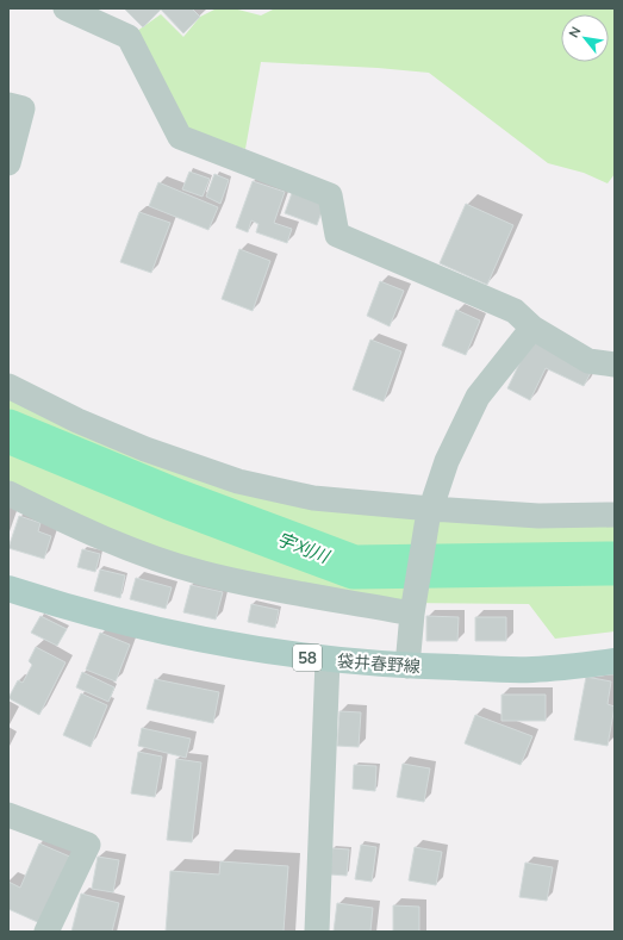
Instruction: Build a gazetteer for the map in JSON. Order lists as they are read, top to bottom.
{
  "streets": {
    "main road": ["58", "袋井春野線"]
  },
  "water": ["宇刈川"],
  "north": "top left"
}
